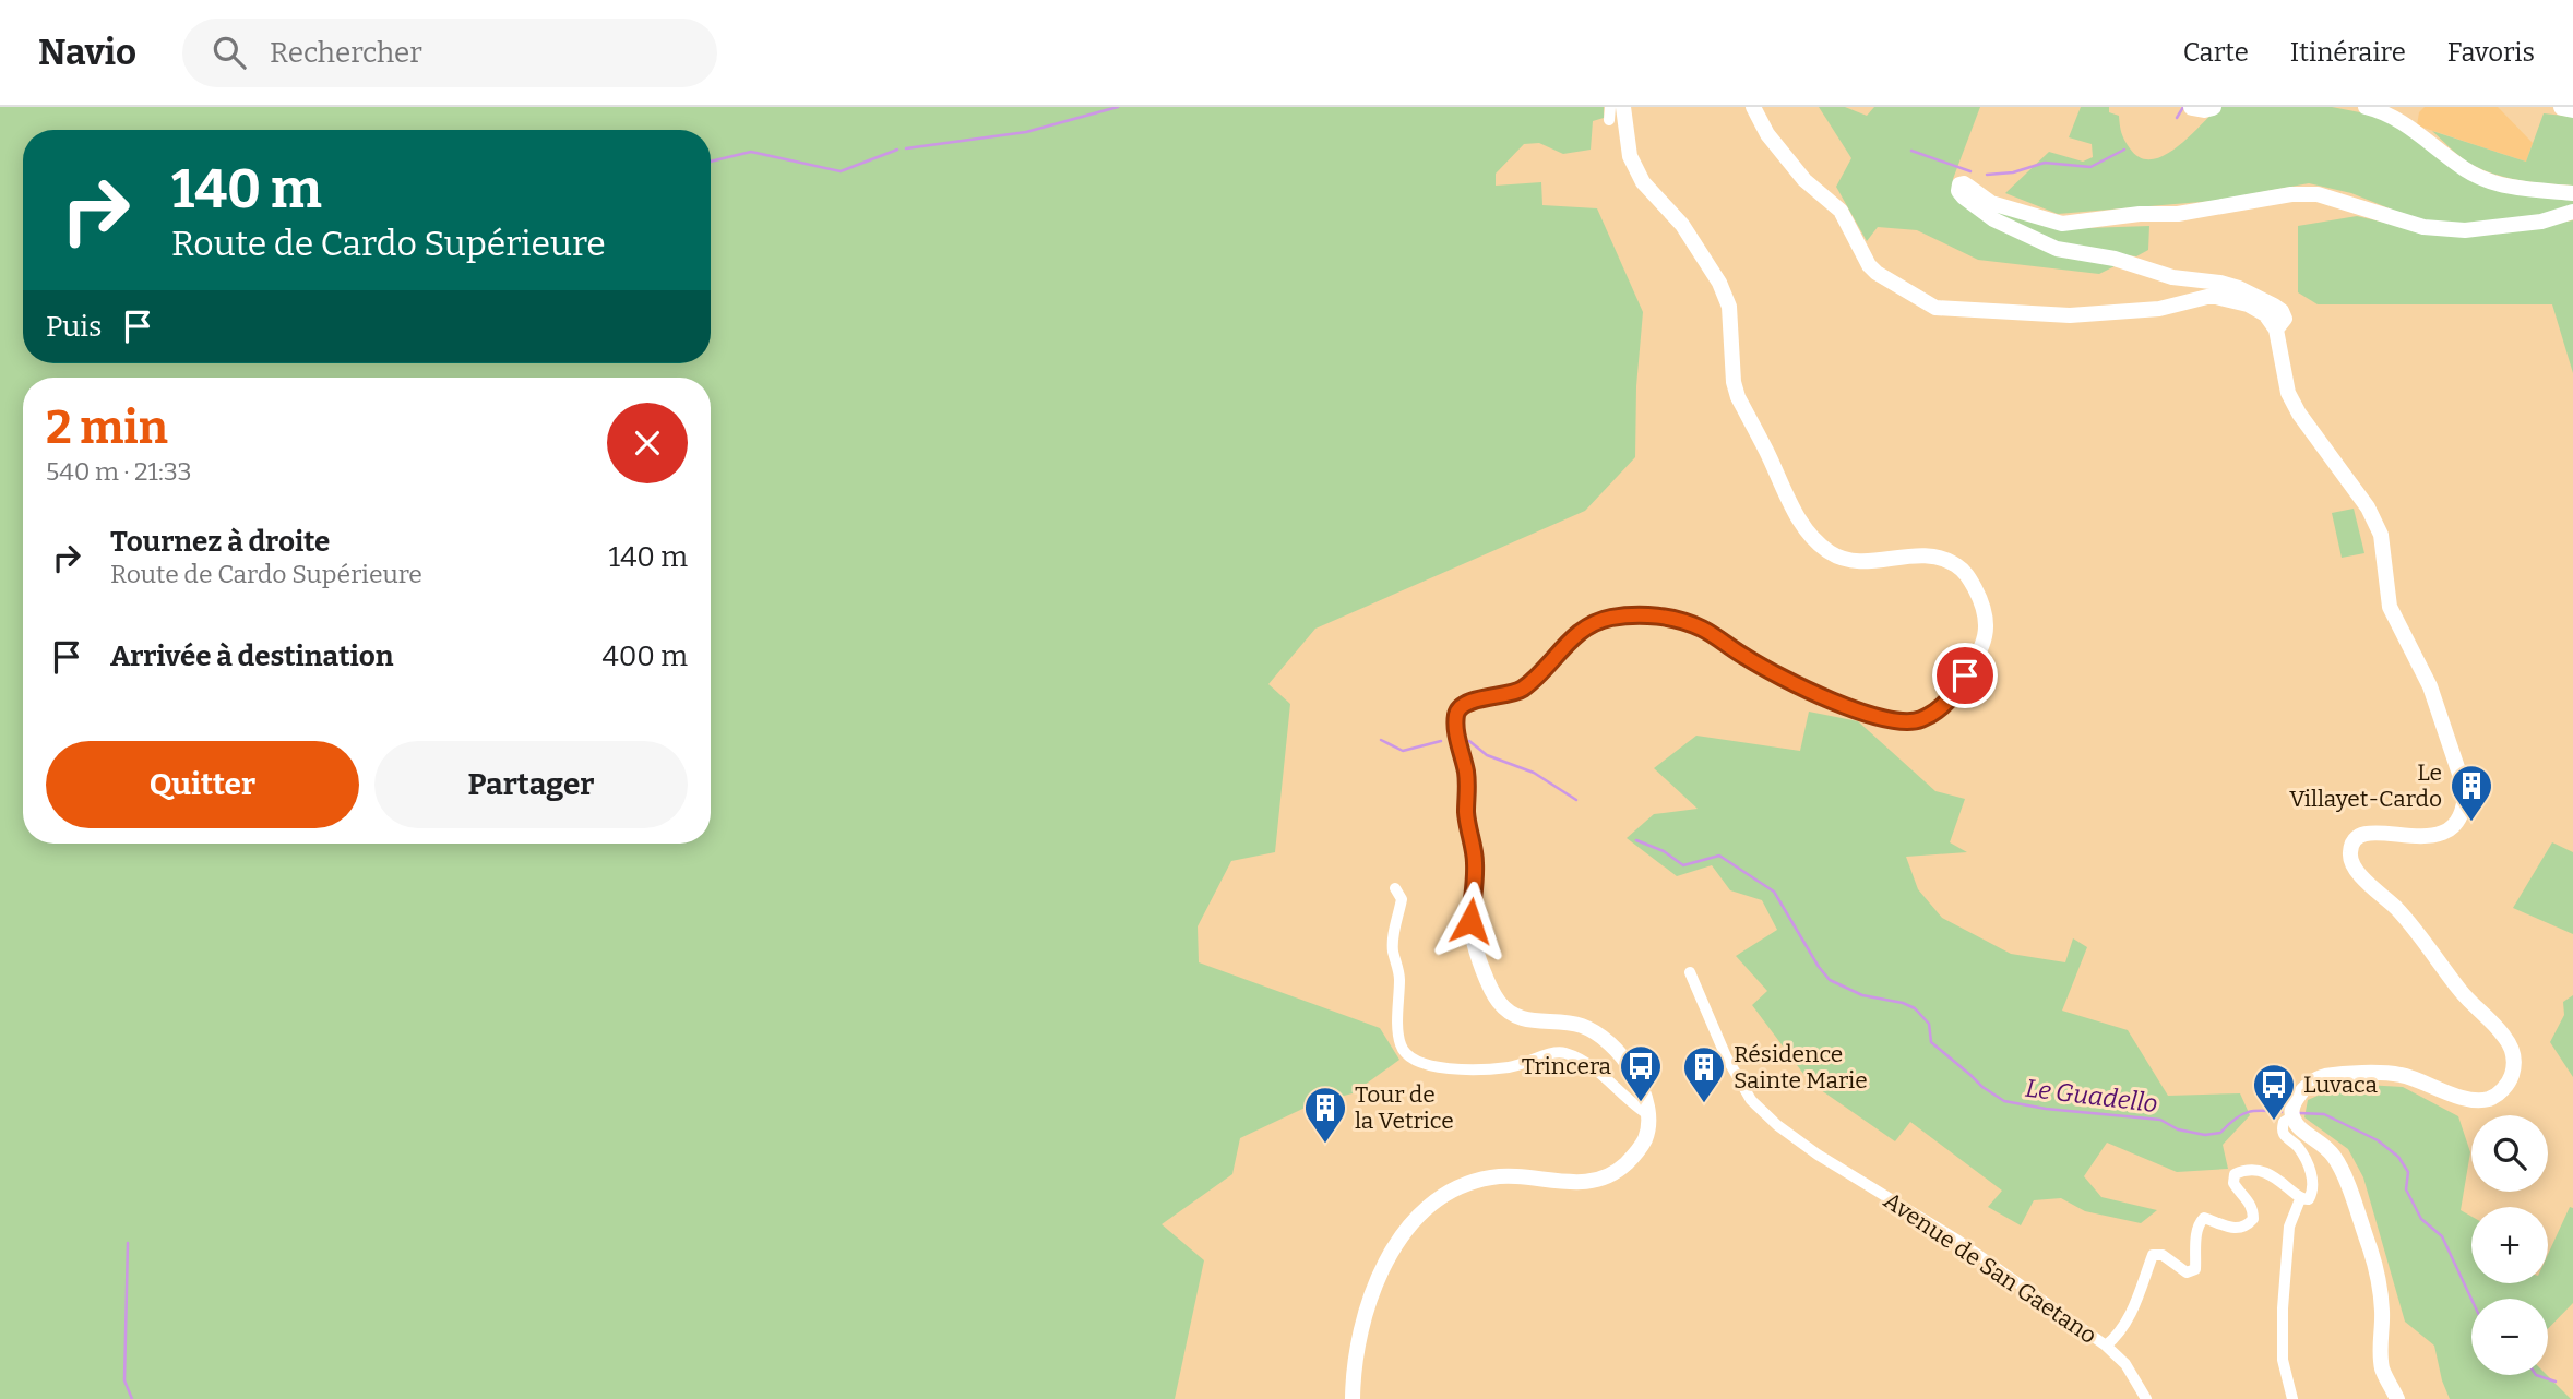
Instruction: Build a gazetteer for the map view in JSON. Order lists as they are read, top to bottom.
{
  "streets": {
    "street": ["Avenue de San Gaetano"]
  },
  "water": ["Le Guadello"],
  "places": {
    "building": ["Le Villayet-Cardo", "Résidence Sainte Marie", "Tour de la Vetrice"],
    "bus stop": ["Trincera", "Luvaca"]
  },
  "page": {
    "header": "Navio",
    "search": "Rechercher",
    "nav": ["Carte", "Itinéraire", "Favoris"],
    "turn": ["140 m", "Route de Cardo Supérieure"],
    "then": "Puis",
    "heading": ["2 min", "540 m · 21:33"],
    "list": [
      {
        "name": "Tournez à droite",
        "note": "Route de Cardo Supérieure",
        "value": "140 m"
      },
      {
        "name": "Arrivée à destination",
        "value": "400 m"
      }
    ],
    "buttons": ["Quitter", "Partager"],
    "map_buttons": ["+", "−"]
  }
}
